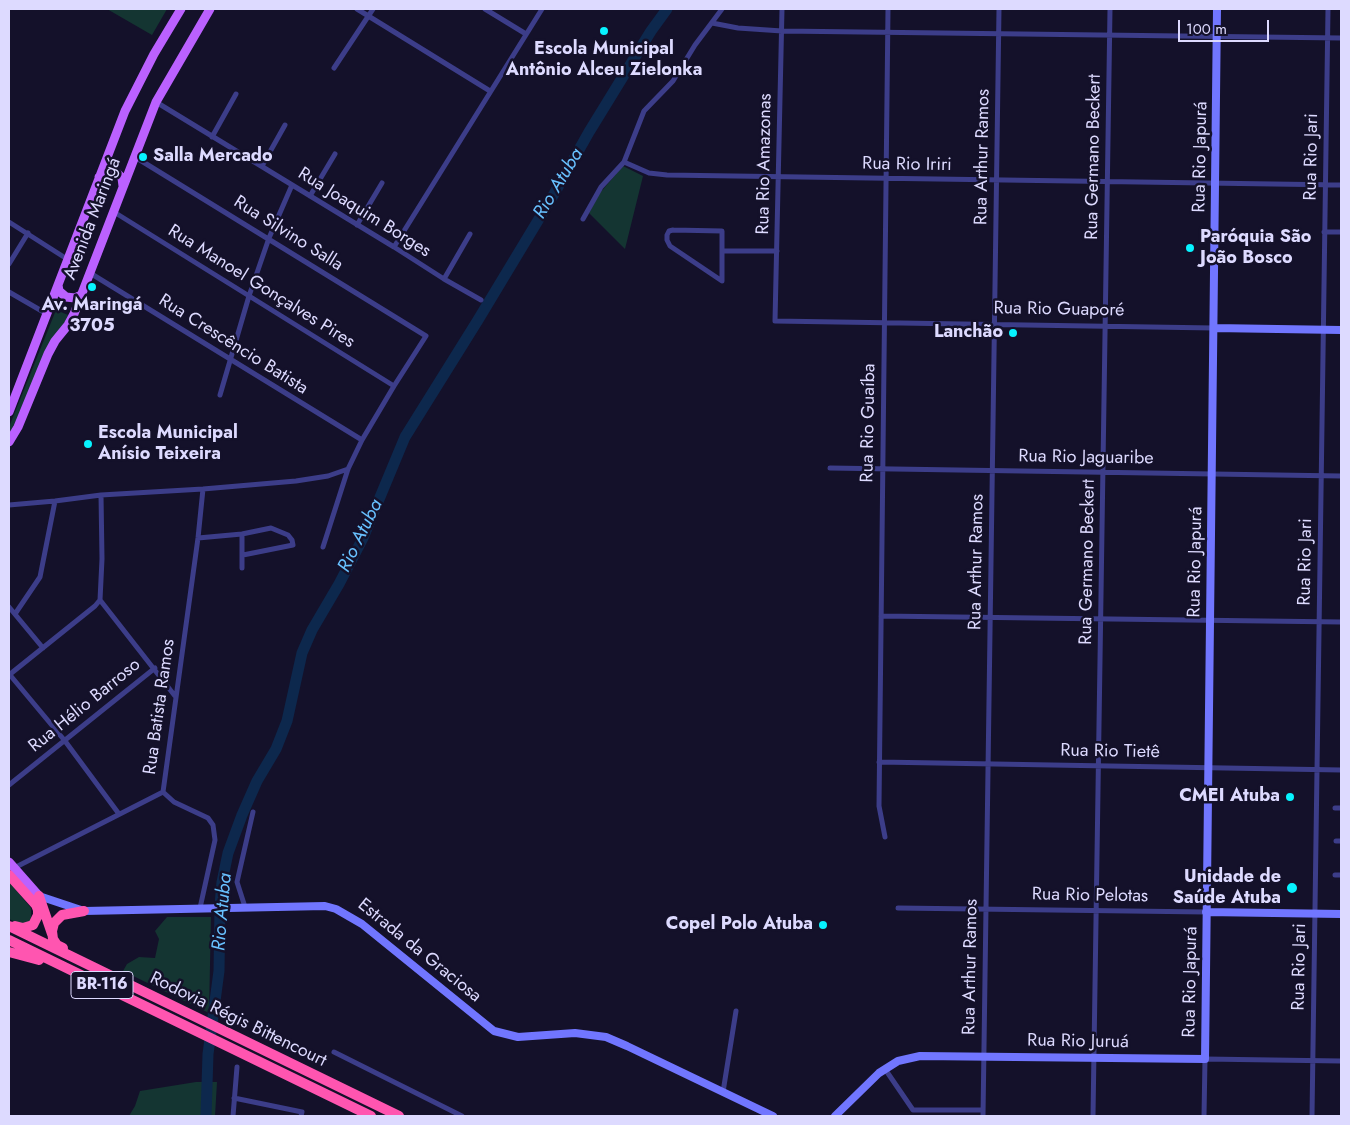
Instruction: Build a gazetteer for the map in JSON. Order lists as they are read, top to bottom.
{
  "streets": {
    "highway": ["BR-116", "Rodovia Régis Bittencourt"],
    "main road": ["Avenida Maringá", "Estrada da Graciosa"],
    "street": [
      "Rua Arthur Ramos",
      "Rua Germano Beckert",
      "Rua Rio Japurá",
      "Rua Rio Jari",
      "Rua Rio Amazonas",
      "Rua Rio Iriri",
      "Rua Joaquim Borges",
      "Rua Silvino Salla",
      "Rua Manoel Gonçalves Pires",
      "Rua Rio Guaporé",
      "Rua Crescêncio Batista",
      "Rua Rio Guaíba",
      "Rua Rio Jaguaribe",
      "Rua Hélio Barroso",
      "Rua Batista Ramos",
      "Rua Rio Tietê",
      "Rua Rio Pelotas",
      "Rua Rio Juruá"
    ]
  },
  "crossings": [
    ["Rua Arthur Ramos", "Rua Rio Iriri"],
    ["Rua Arthur Ramos", "Rua Rio Guaporé"],
    ["Rua Arthur Ramos", "Rua Rio Jaguaribe"],
    ["Rua Arthur Ramos", "Rua Rio Tietê"],
    ["Rua Arthur Ramos", "Rua Rio Pelotas"],
    ["Rua Arthur Ramos", "Rua Rio Juruá"],
    ["Rua Germano Beckert", "Rua Rio Iriri"],
    ["Rua Germano Beckert", "Rua Rio Guaporé"],
    ["Rua Germano Beckert", "Rua Rio Jaguaribe"],
    ["Rua Germano Beckert", "Rua Rio Tietê"],
    ["Rua Germano Beckert", "Rua Rio Pelotas"],
    ["Rua Germano Beckert", "Rua Rio Juruá"],
    ["Rua Rio Japurá", "Rua Rio Iriri"],
    ["Rua Rio Japurá", "Rua Rio Guaporé"],
    ["Rua Rio Japurá", "Rua Rio Jaguaribe"],
    ["Rua Rio Japurá", "Rua Rio Tietê"],
    ["Rua Rio Japurá", "Rua Rio Pelotas"],
    ["Rua Rio Japurá", "Rua Rio Juruá"],
    ["Rua Rio Jari", "Rua Rio Iriri"],
    ["Rua Rio Jari", "Rua Rio Guaporé"],
    ["Rua Rio Jari", "Rua Rio Jaguaribe"],
    ["Rua Rio Jari", "Rua Rio Tietê"],
    ["Rua Rio Jari", "Rua Rio Pelotas"],
    ["Rua Rio Jari", "Rua Rio Juruá"],
    ["Rua Rio Amazonas", "Rua Rio Iriri"],
    ["Rua Rio Amazonas", "Rua Rio Guaporé"],
    ["Rua Rio Iriri", "Rua Rio Guaíba"],
    ["Rua Joaquim Borges", "Avenida Maringá"],
    ["Avenida Maringá", "Rua Silvino Salla"],
    ["Avenida Maringá", "Rua Manoel Gonçalves Pires"],
    ["Avenida Maringá", "Rua Crescêncio Batista"],
    ["Rua Silvino Salla", "Rua Manoel Gonçalves Pires"],
    ["Rua Rio Guaporé", "Rua Rio Guaíba"],
    ["Rua Rio Guaíba", "Rua Rio Jaguaribe"],
    ["Rua Rio Guaíba", "Rua Rio Tietê"],
    ["Rua Batista Ramos", "Estrada da Graciosa"]
  ],
  "water": ["Rio Atuba"],
  "places": [
    "Escola Municipal Antônio Alceu Zielonka",
    "Salla Mercado",
    "Paróquia São João Bosco",
    "Av. Maringá 3705",
    "Lanchão",
    "Escola Municipal Anísio Teixeira",
    "CMEI Atuba",
    "Unidade de Saúde Atuba",
    "Copel Polo Atuba"
  ],
  "scale_bar": "100 m"
}
